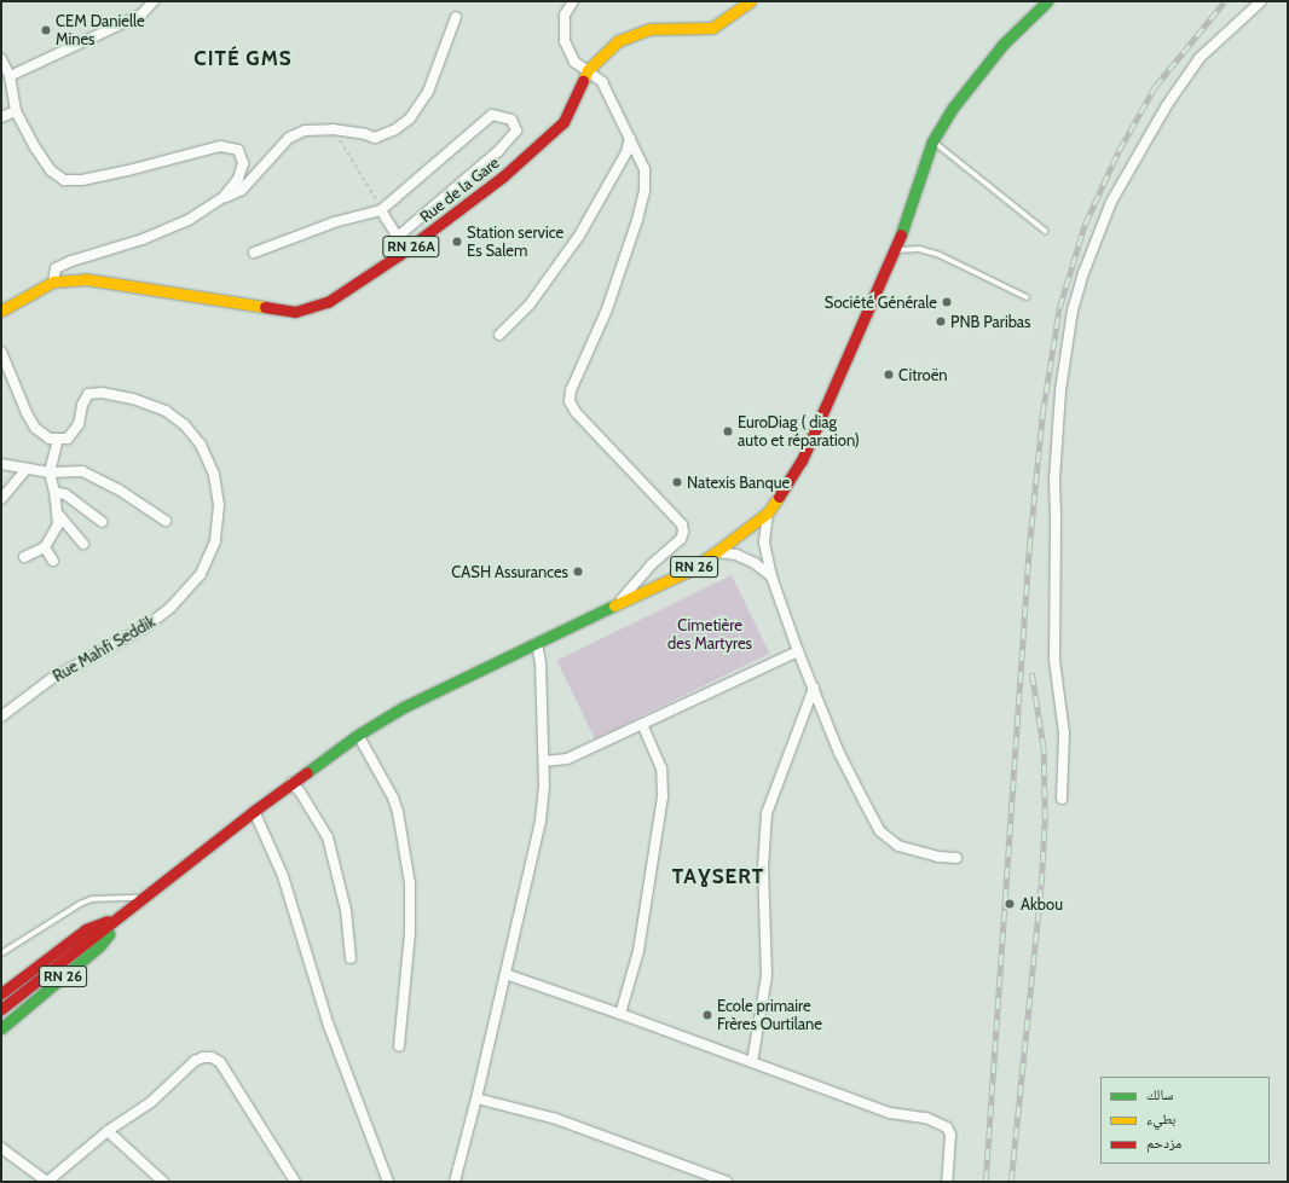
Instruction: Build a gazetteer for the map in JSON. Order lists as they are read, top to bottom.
{
  "streets": {
    "main road": ["Rue de la Gare", "RN 26A", "RN 26"],
    "street": ["Rue Mahfi Seddik"]
  },
  "districts": ["CITÉ GMS", "TAƔSERT"],
  "parks": ["Cimetière des Martyres"],
  "places": [
    "CEM Danielle Mines",
    "Station service Es Salem",
    "Société Générale",
    "PNB Paribas",
    "Citroën",
    "EuroDiag ( diag auto et réparation)",
    "Natexis Banque",
    "CASH Assurances",
    "Akbou",
    "Ecole primaire Frères Ourtilane"
  ],
  "legend": ["سالك", "بطيء", "مزدحم"]
}
